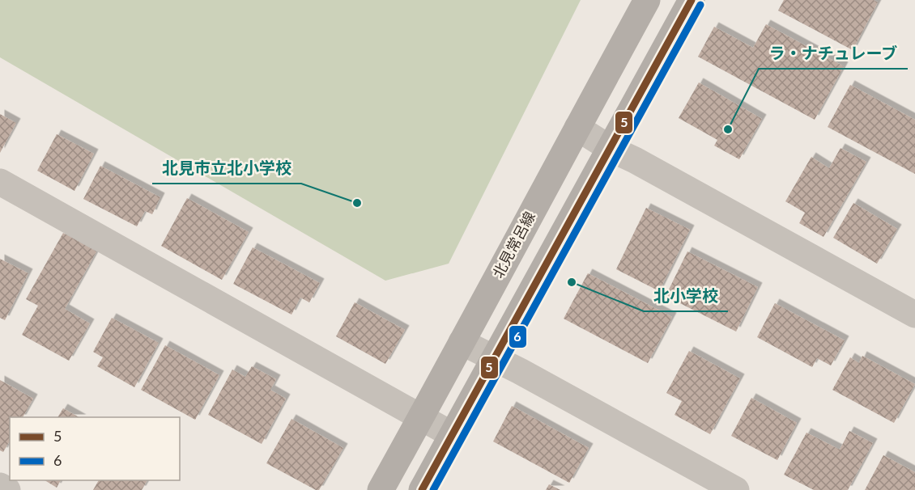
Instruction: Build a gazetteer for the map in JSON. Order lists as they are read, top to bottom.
{
  "streets": {
    "main road": ["北見常呂線"]
  },
  "places": ["ラ・ナチュレーブ", "北見市立北小学校", "北小学校"],
  "lines": ["transit line 5", "transit line 6"],
  "legend": ["5", "6"]
}
